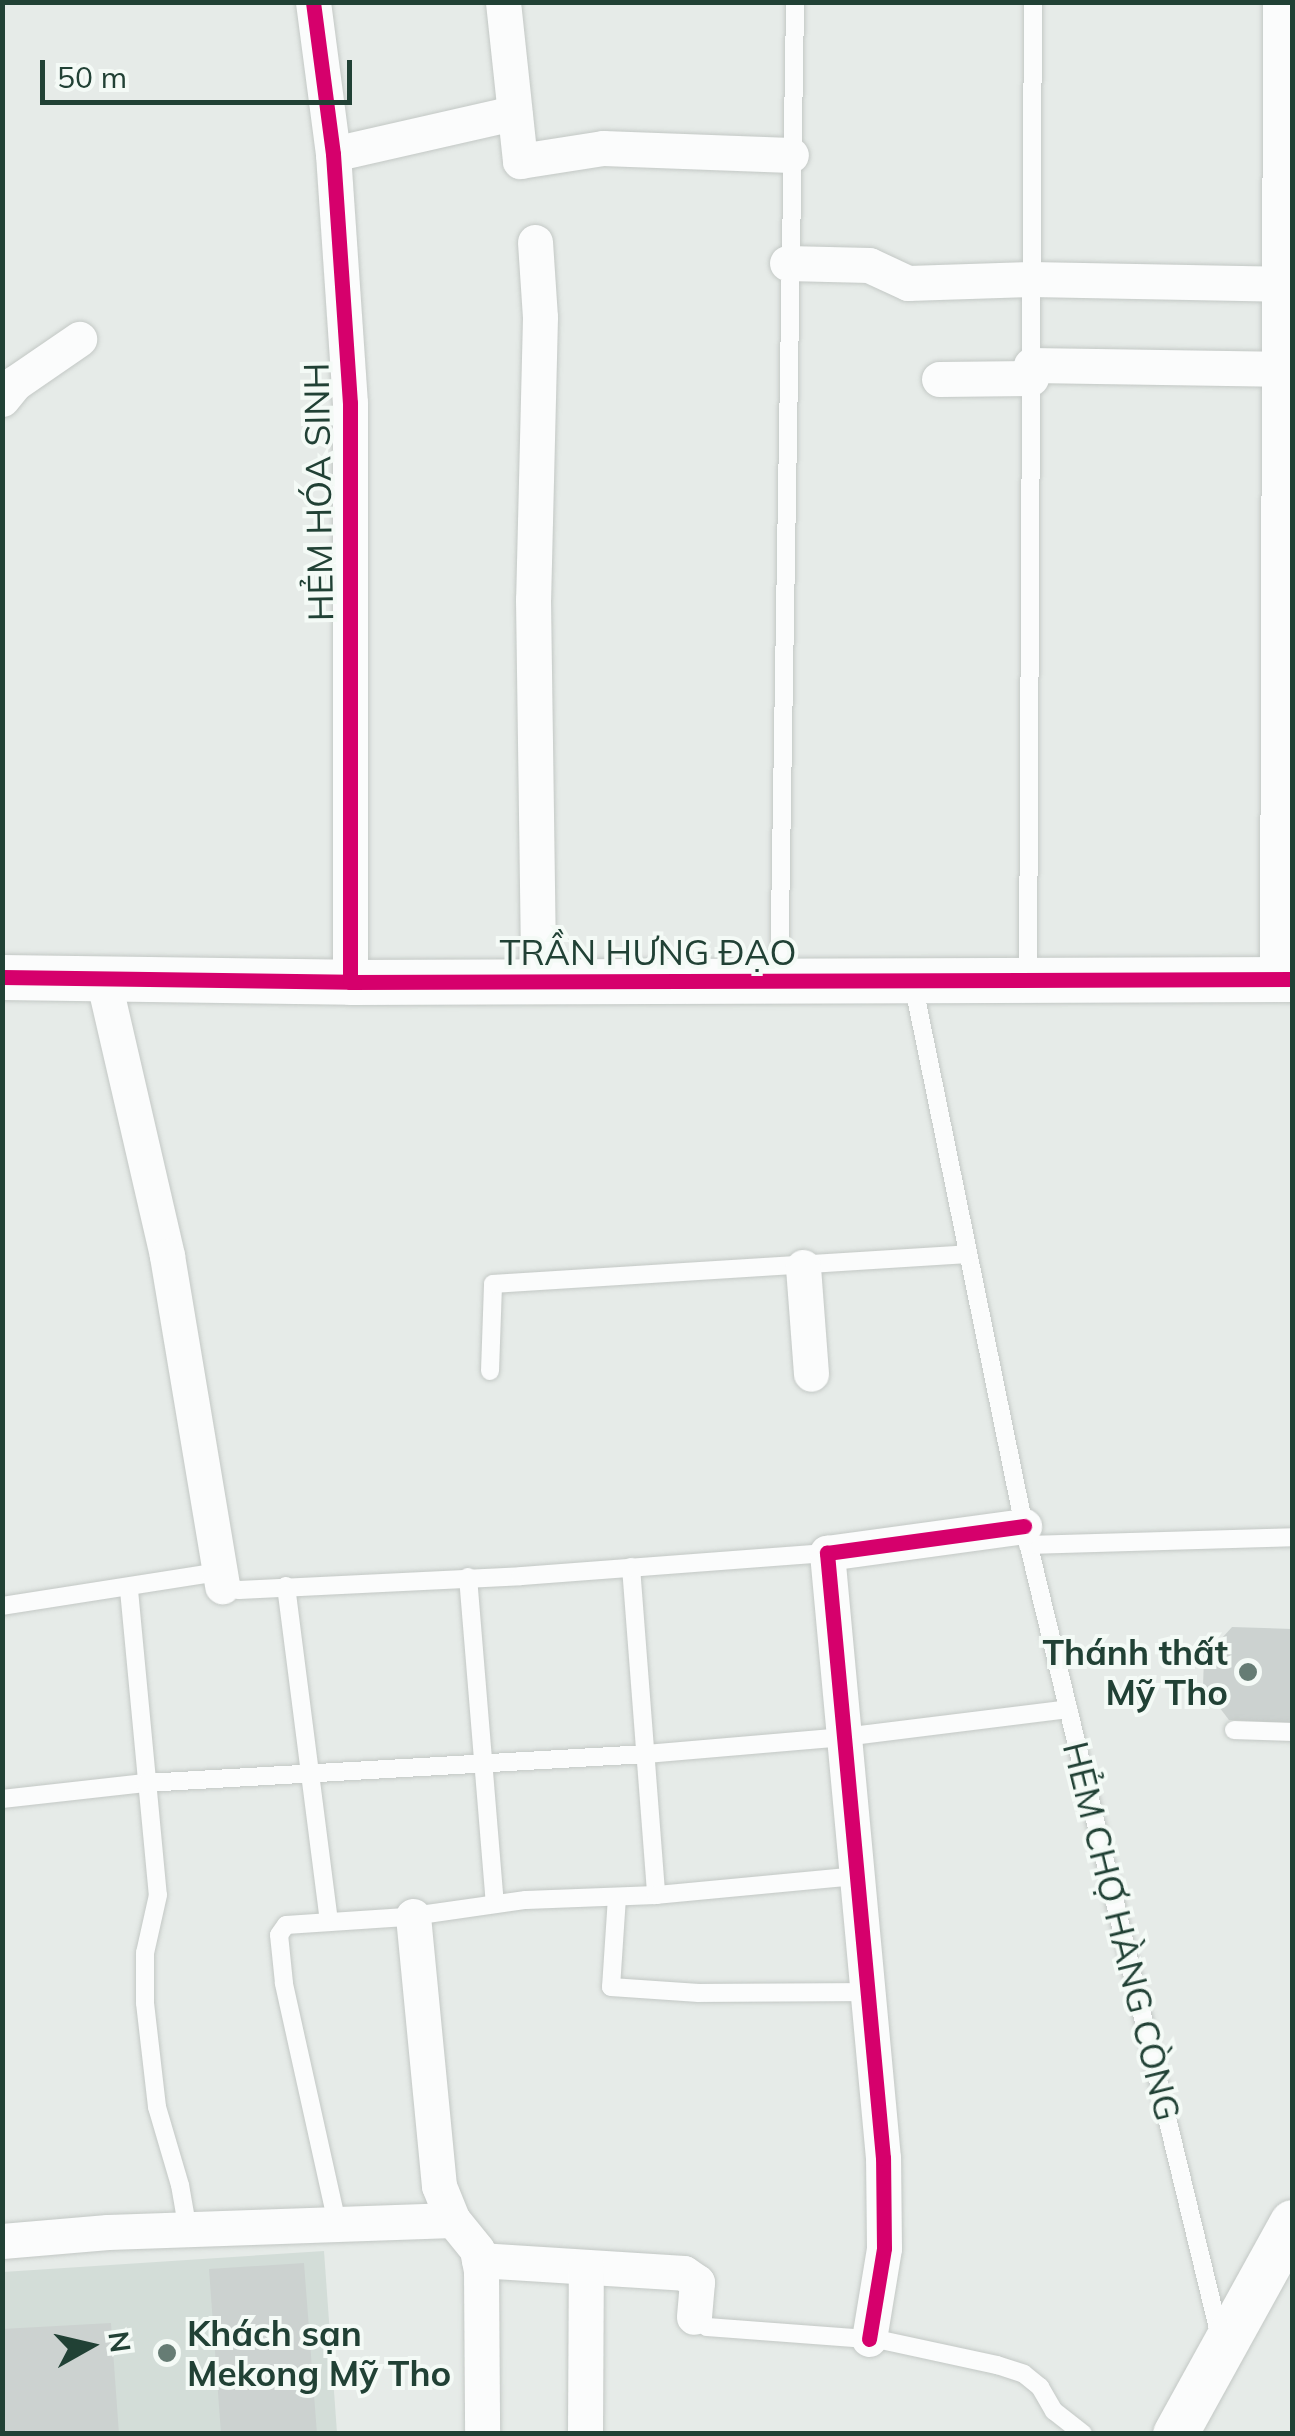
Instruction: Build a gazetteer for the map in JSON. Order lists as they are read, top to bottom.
{
  "streets": {
    "street": ["HẺM HÓA SINH", "TRẦN HƯNG ĐẠO"],
    "lane": ["HẺM CHỢ HÀNG CÒNG"]
  },
  "crossings": [
    ["HẺM HÓA SINH", "TRẦN HƯNG ĐẠO"],
    ["TRẦN HƯNG ĐẠO", "HẺM CHỢ HÀNG CÒNG"]
  ],
  "places": ["Thánh thất Mỹ Tho", "Khách sạn Mekong Mỹ Tho"],
  "scale_bar": "50 m",
  "north": "right"
}
